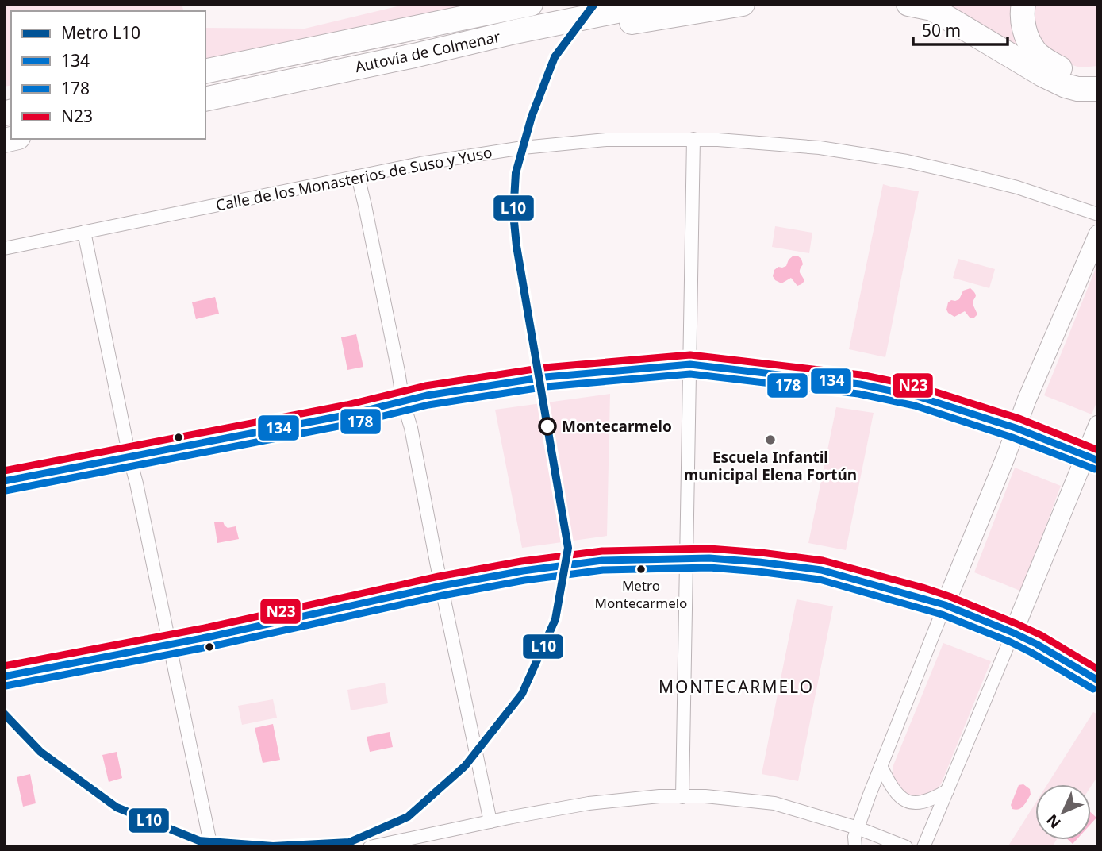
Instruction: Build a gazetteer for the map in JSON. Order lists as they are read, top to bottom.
{
  "streets": {
    "highway": ["Autovía de Colmenar"],
    "street": ["Calle de los Monasterios de Suso y Yuso"]
  },
  "districts": ["MONTECARMELO"],
  "places": ["Montecarmelo", "Escuela Infantil municipal Elena Fortún", "Metro Montecarmelo"],
  "lines": [
    "metro line L10",
    "transit line N23",
    "transit line 134",
    "transit line 178"
  ],
  "legend": [
    "Metro L10",
    "134",
    "178",
    "N23"
  ],
  "scale_bar": "50 m",
  "north": "bottom left"
}
